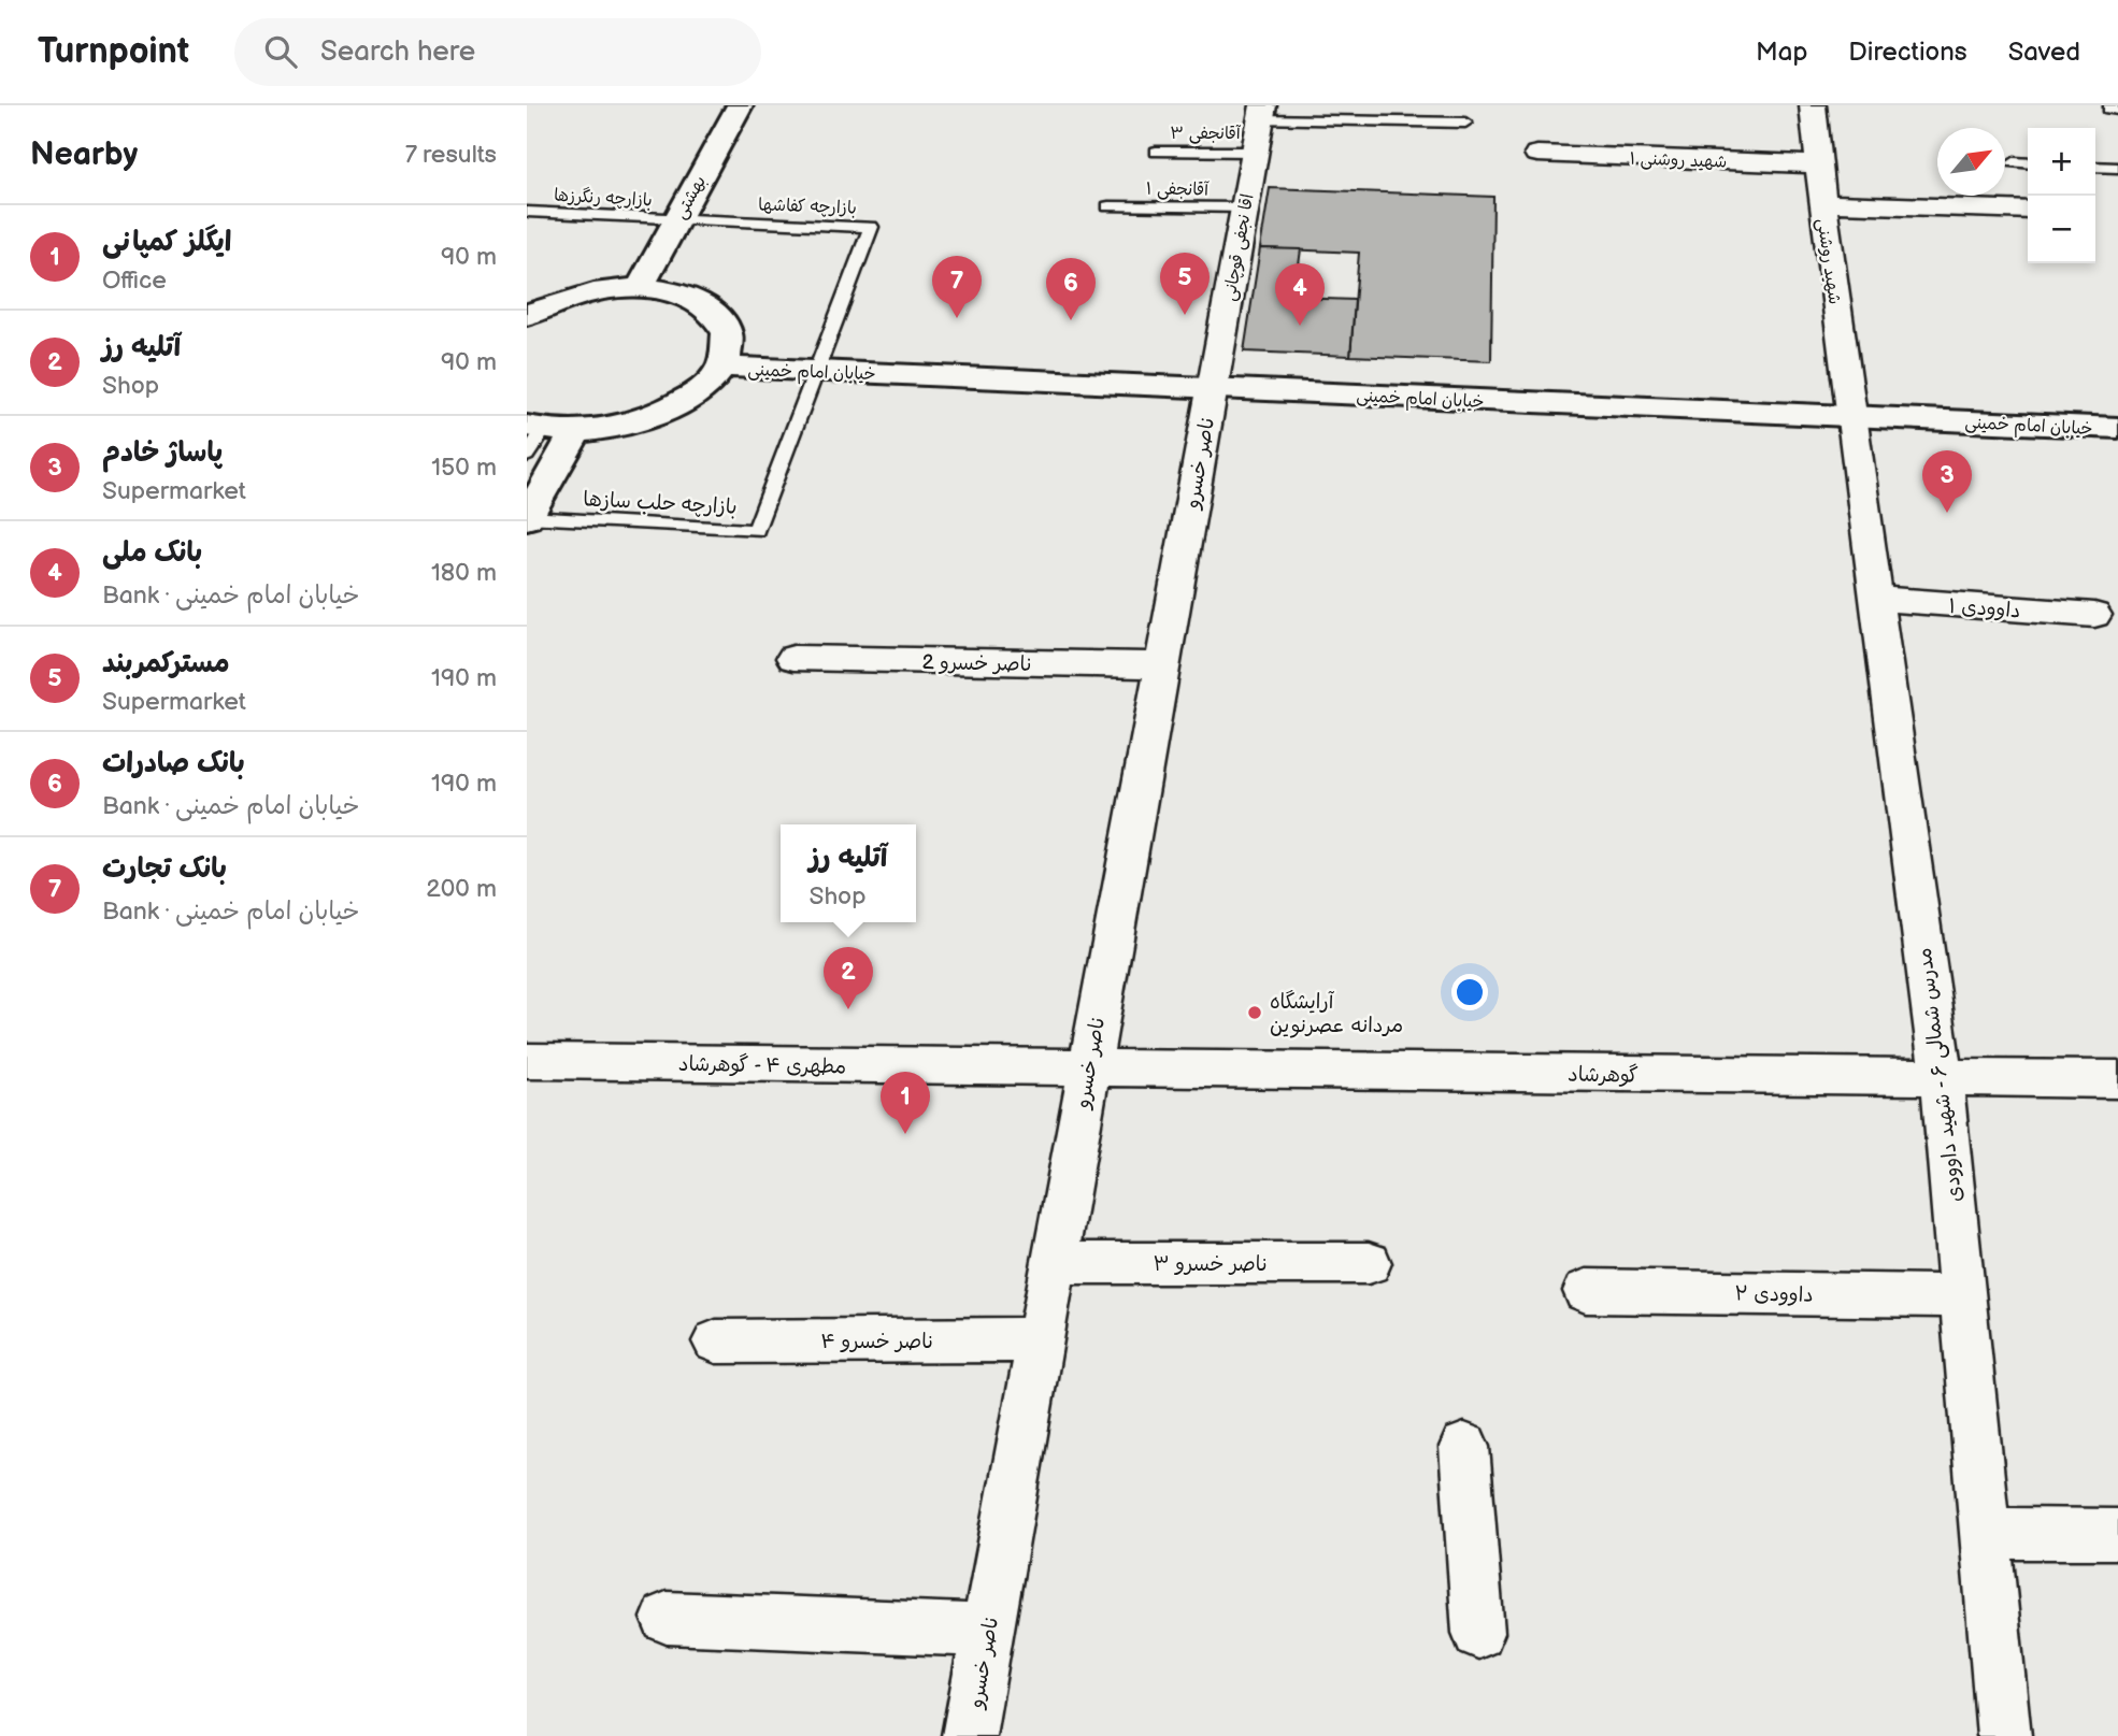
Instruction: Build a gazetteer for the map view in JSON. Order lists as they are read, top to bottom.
{
  "streets": {
    "main road": ["بهشتی", "خیابان امام خمینی"],
    "street": [
      "شهید روشنی ۱",
      "اقا نجفی قوچانی",
      "شهید روشنی",
      "ناصر خسرو",
      "داوودی ۱",
      "ناصر خسرو 2",
      "مطهری ۴ - گوهرشاد",
      "گوهرشاد",
      "مدرس شمالی ۶ - شهید داوودی",
      "ناصر خسرو ۳",
      "داوودی ۲",
      "ناصر خسرو ۴"
    ],
    "lane": [
      "آقانجفی ۳",
      "آقانجفی ۱",
      "بازارچه رنگرزها",
      "بازارچه کفاشها",
      "بازارچه حلب سازها"
    ]
  },
  "crossings": [
    ["آقانجفی ۳", "اقا نجفی قوچانی"],
    ["شهید روشنی ۱", "شهید روشنی"],
    ["آقانجفی ۱", "اقا نجفی قوچانی"],
    ["بازارچه رنگرزها", "بهشتی"],
    ["بازارچه رنگرزها", "بازارچه کفاشها"],
    ["بهشتی", "بازارچه کفاشها"],
    ["بازارچه کفاشها", "خیابان امام خمینی"],
    ["بازارچه کفاشها", "بازارچه حلب سازها"],
    ["اقا نجفی قوچانی", "خیابان امام خمینی"],
    ["اقا نجفی قوچانی", "ناصر خسرو"],
    ["شهید روشنی", "خیابان امام خمینی"],
    ["شهید روشنی", "مدرس شمالی ۶ - شهید داوودی"],
    ["خیابان امام خمینی", "ناصر خسرو"],
    ["خیابان امام خمینی", "بازارچه حلب سازها"],
    ["خیابان امام خمینی", "مدرس شمالی ۶ - شهید داوودی"],
    ["ناصر خسرو", "ناصر خسرو 2"],
    ["ناصر خسرو", "مطهری ۴ - گوهرشاد"],
    ["ناصر خسرو", "گوهرشاد"],
    ["ناصر خسرو", "ناصر خسرو ۳"],
    ["ناصر خسرو", "ناصر خسرو ۴"],
    ["داوودی ۱", "مدرس شمالی ۶ - شهید داوودی"],
    ["مطهری ۴ - گوهرشاد", "گوهرشاد"],
    ["گوهرشاد", "مدرس شمالی ۶ - شهید داوودی"],
    ["مدرس شمالی ۶ - شهید داوودی", "داوودی ۲"]
  ],
  "places": ["آرایشگاه مردانه عصرنوین"],
  "north": "top right",
  "page": {
    "header": "Turnpoint",
    "search": "Search here",
    "nav": ["Map", "Directions", "Saved"],
    "heading": ["Nearby", "7 results"],
    "map_buttons": ["+", "−"],
    "list": [
      {
        "mark": "1",
        "name": "ایگلز کمپانی",
        "note": "Office",
        "value": "90 m"
      },
      {
        "mark": "2",
        "name": "آتلیه رز",
        "note": "Shop",
        "value": "90 m"
      },
      {
        "mark": "3",
        "name": "پاساژ خادم",
        "note": "Supermarket",
        "value": "150 m"
      },
      {
        "mark": "4",
        "name": "بانک ملی",
        "note": "Bank · خیابان امام خمینی",
        "value": "180 m"
      },
      {
        "mark": "5",
        "name": "مسترکمربند",
        "note": "Supermarket",
        "value": "190 m"
      },
      {
        "mark": "6",
        "name": "بانک صادرات",
        "note": "Bank · خیابان امام خمینی",
        "value": "190 m"
      },
      {
        "mark": "7",
        "name": "بانک تجارت",
        "note": "Bank · خیابان امام خمینی",
        "value": "200 m"
      }
    ],
    "pins": [
      "5",
      "7",
      "6",
      "4",
      "3",
      "2",
      "1"
    ],
    "popup": ["آتلیه رز", "Shop"]
  }
}
